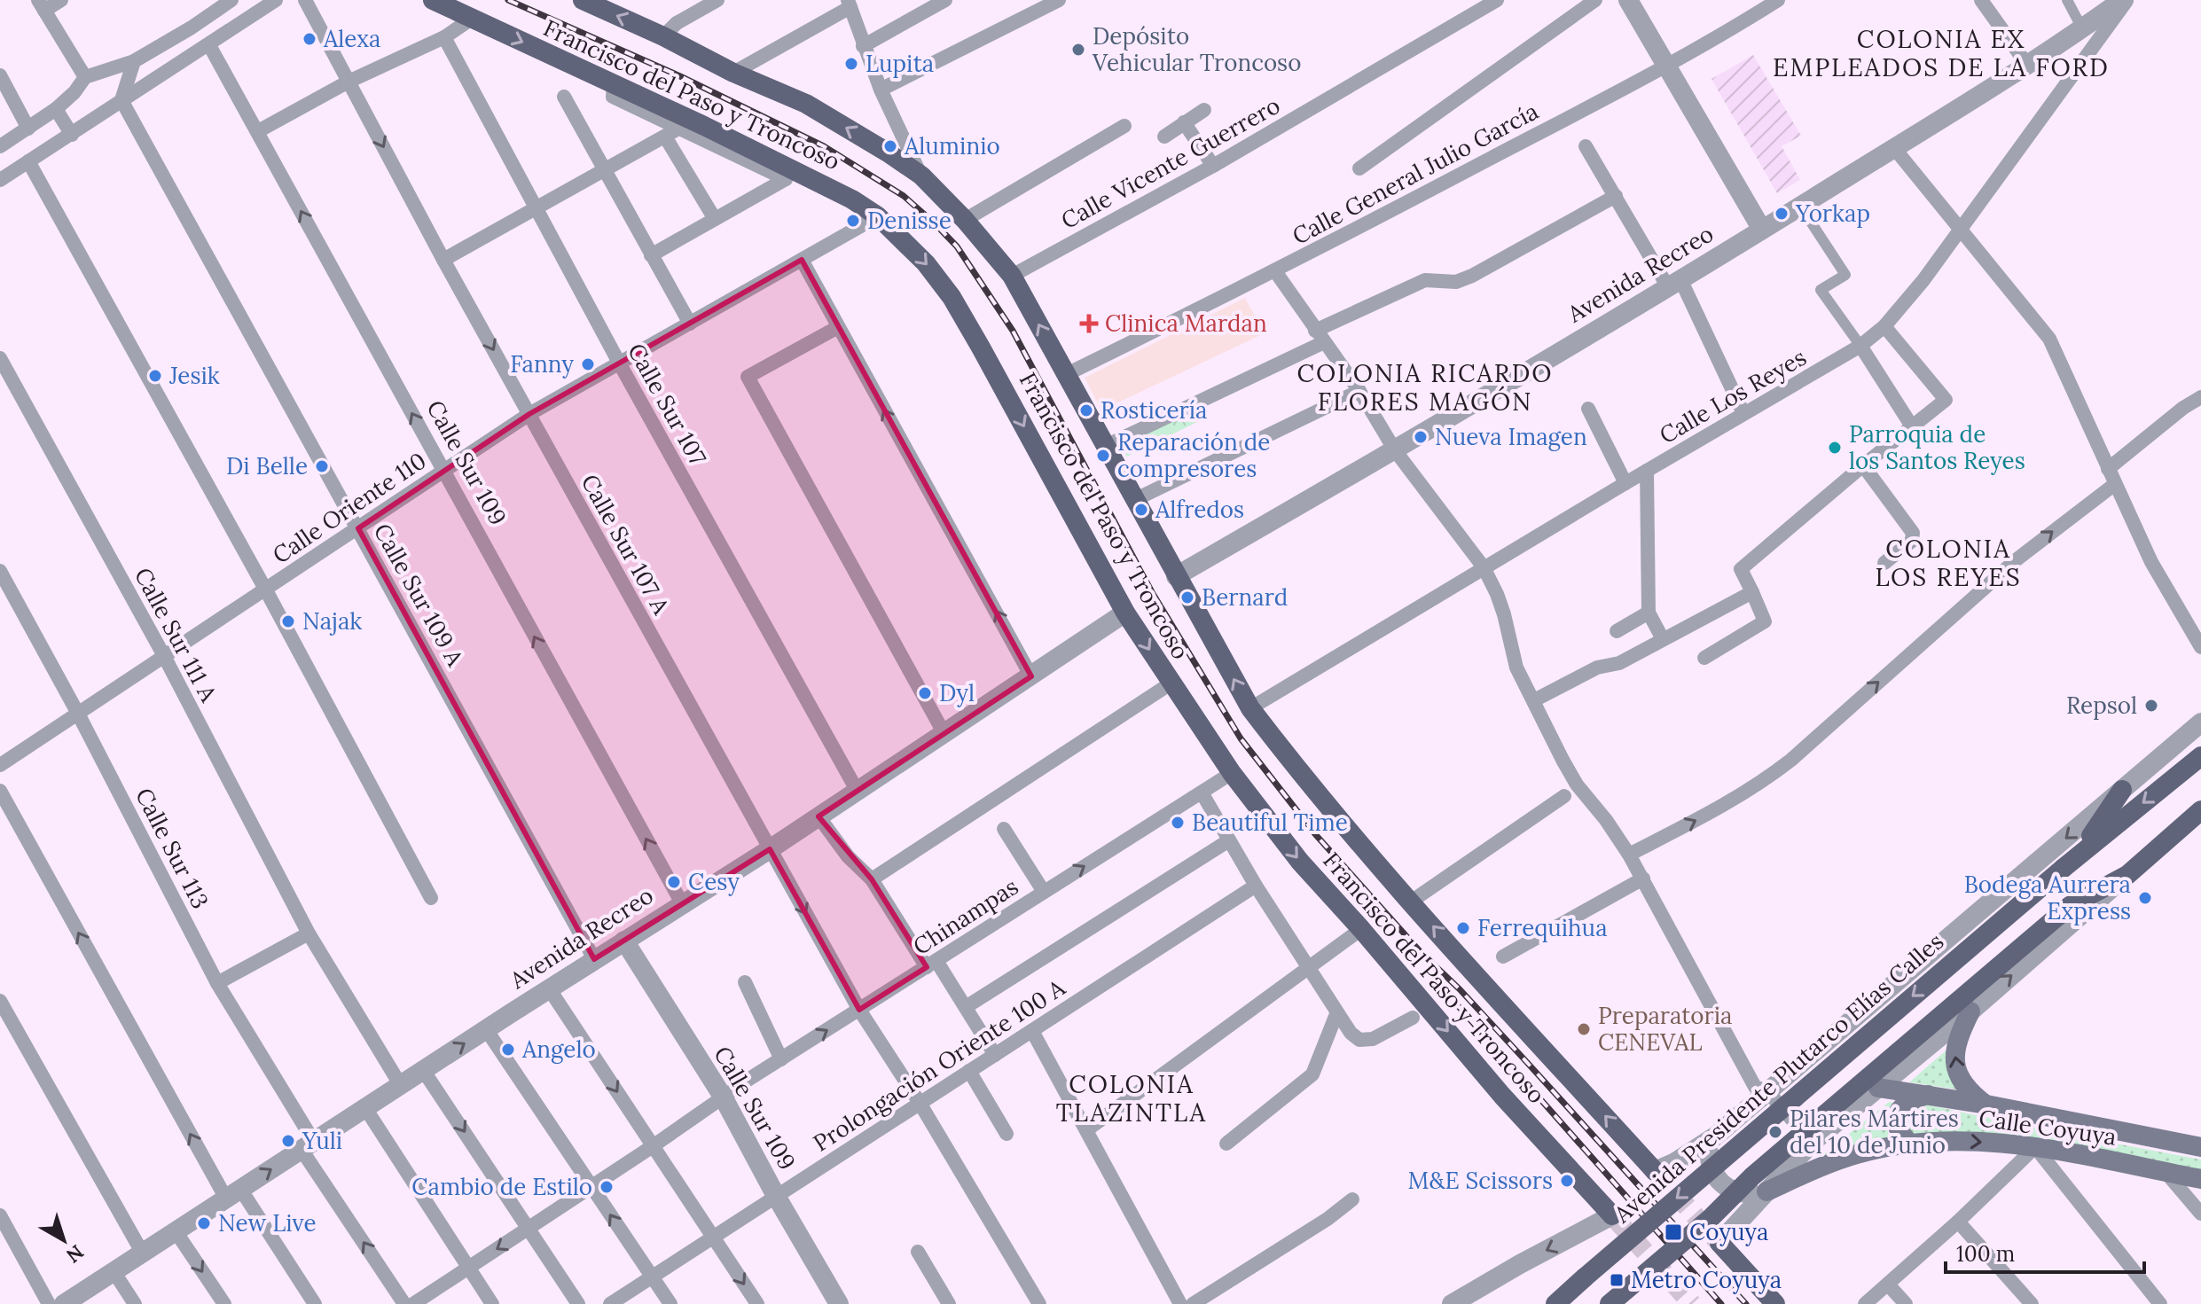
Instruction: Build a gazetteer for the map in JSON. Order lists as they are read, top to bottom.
{
  "streets": {
    "main road": ["Francisco del Paso y Troncoso", "Avenida Presidente Plutarco Elías Calles", "Calle Coyuya"],
    "street": [
      "Calle Vicente Guerrero",
      "Calle General Julio García",
      "Avenida Recreo",
      "Calle Los Reyes",
      "Calle Sur 107",
      "Calle Sur 109",
      "Calle Oriente 110",
      "Calle Sur 107 A",
      "Calle Sur 109 A",
      "Calle Sur 111 A",
      "Calle Sur 113",
      "Chinampas",
      "Prolongación Oriente 100 A"
    ]
  },
  "crossings": [
    ["Francisco del Paso y Troncoso", "Calle Vicente Guerrero"],
    ["Francisco del Paso y Troncoso", "Calle General Julio García"],
    ["Francisco del Paso y Troncoso", "Avenida Recreo"],
    ["Francisco del Paso y Troncoso", "Calle Los Reyes"],
    ["Francisco del Paso y Troncoso", "Calle Oriente 110"],
    ["Francisco del Paso y Troncoso", "Chinampas"],
    ["Francisco del Paso y Troncoso", "Avenida Presidente Plutarco Elías Calles"],
    ["Avenida Recreo", "Calle Los Reyes"],
    ["Avenida Recreo", "Calle Sur 107"],
    ["Avenida Recreo", "Calle Sur 109"],
    ["Avenida Recreo", "Calle Sur 107 A"],
    ["Avenida Recreo", "Calle Sur 109 A"],
    ["Avenida Recreo", "Calle Sur 111 A"],
    ["Avenida Recreo", "Calle Sur 113"],
    ["Calle Sur 107", "Calle Oriente 110"],
    ["Calle Sur 109", "Calle Oriente 110"],
    ["Calle Sur 109", "Chinampas"],
    ["Calle Sur 109", "Prolongación Oriente 100 A"],
    ["Calle Oriente 110", "Calle Sur 107 A"],
    ["Calle Oriente 110", "Calle Sur 109 A"],
    ["Calle Oriente 110", "Calle Sur 111 A"],
    ["Calle Oriente 110", "Calle Sur 113"],
    ["Calle Sur 107 A", "Chinampas"],
    ["Calle Sur 107 A", "Prolongación Oriente 100 A"],
    ["Avenida Presidente Plutarco Elías Calles", "Calle Coyuya"]
  ],
  "one_way": ["Calle Sur 109"],
  "districts": [
    "COLONIA EX EMPLEADOS DE LA FORD",
    "COLONIA RICARDO FLORES MAGÓN",
    "COLONIA LOS REYES",
    "COLONIA TLAZINTLA"
  ],
  "places": {
    "other": [
      "Alexa",
      "Depósito Vehicular Troncoso",
      "Lupita",
      "Aluminio",
      "Yorkap",
      "Denisse",
      "Fanny",
      "Jesik",
      "Rosticería",
      "Nueva Imagen",
      "Parroquia de los Santos Reyes",
      "Reparación de compresores",
      "Di Belle",
      "Alfredos",
      "Bernard",
      "Najak",
      "Dyl",
      "Repsol",
      "Beautiful Time",
      "Cesy",
      "Bodega Aurrera Express",
      "Ferrequihua",
      "Preparatoria CENEVAL",
      "Angelo",
      "Pilares Mártires del 10 de Junio",
      "Yuli",
      "M&E Scissors",
      "Cambio de Estilo",
      "New Live"
    ],
    "health": ["Clinica Mardan"],
    "transit": ["Coyuya", "Metro Coyuya"]
  },
  "scale_bar": "100 m",
  "north": "bottom right"
}
